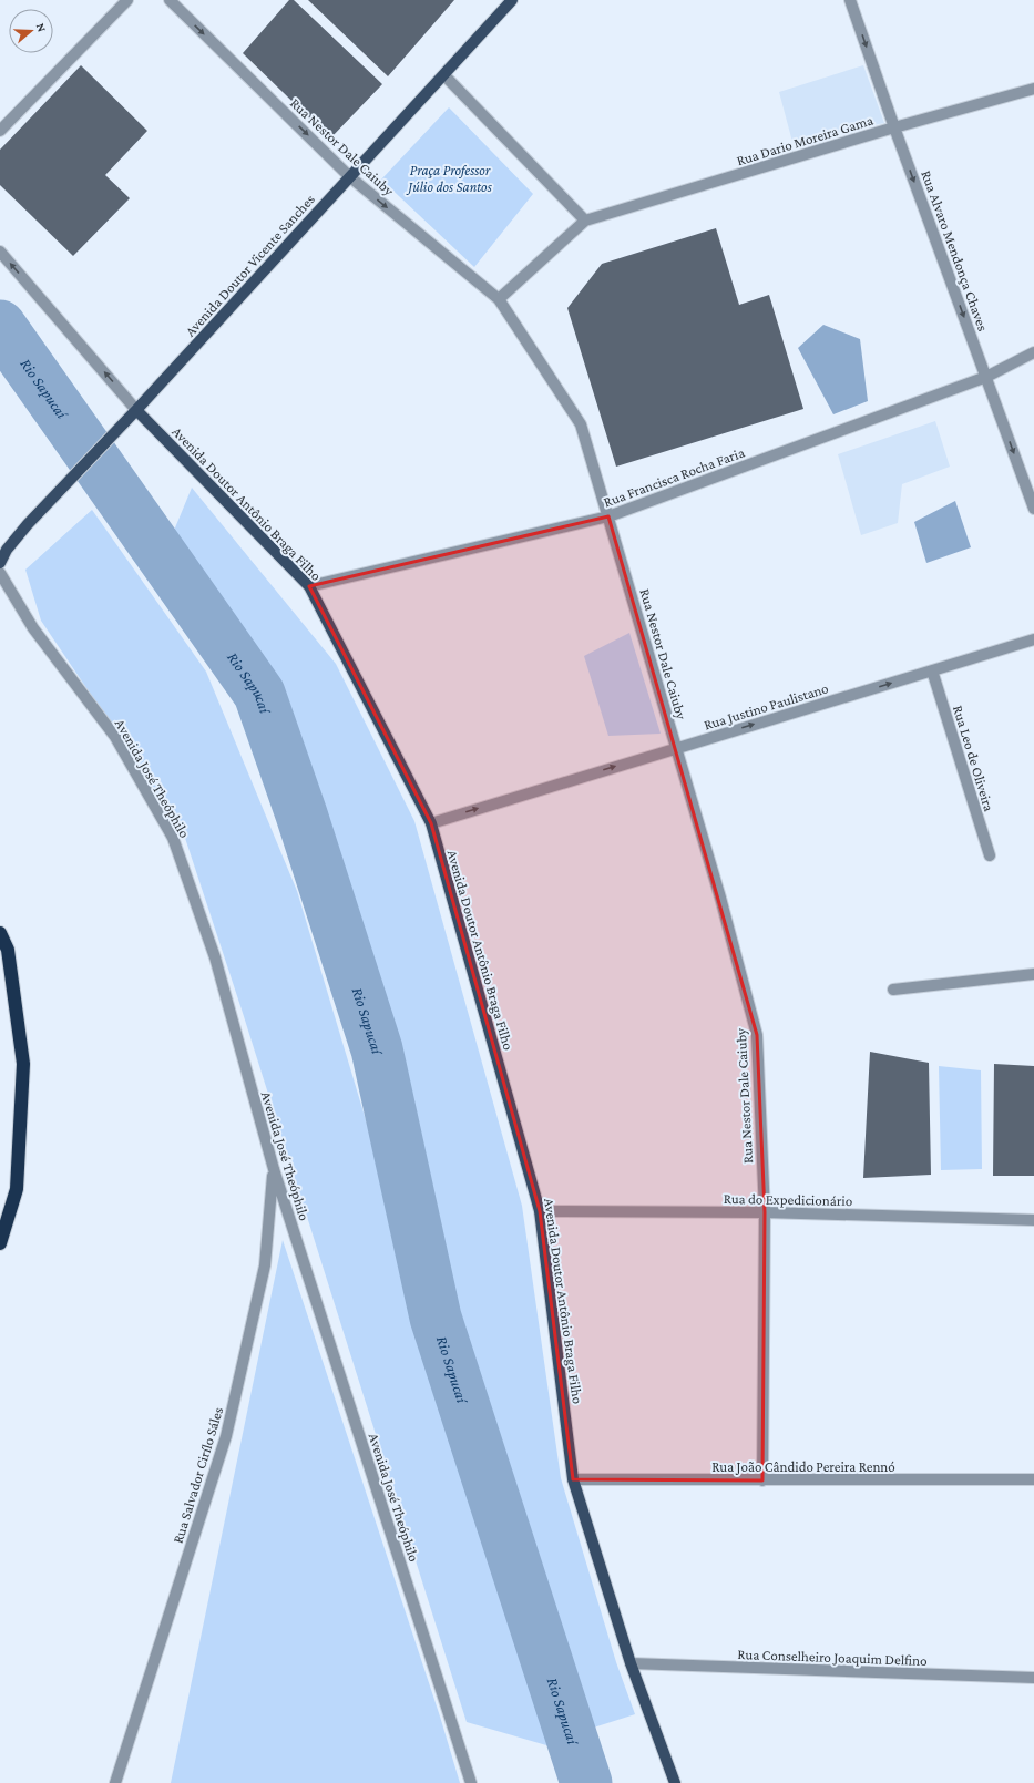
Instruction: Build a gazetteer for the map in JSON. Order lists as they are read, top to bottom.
{
  "streets": {
    "main road": ["Avenida Doutor Vicente Sanches", "Avenida Doutor Antônio Braga Filho"],
    "street": [
      "Rua Dario Moreira Gama",
      "Rua Nestor Dale Caiuby",
      "Rua Alvaro Mendonça Chaves",
      "Rua Francisca Rocha Faria",
      "Rua Justino Paulistano",
      "Rua Leo de Oliveira",
      "Avenida José Theóphilo",
      "Rua do Expedicionário",
      "Rua João Cândido Pereira Rennó",
      "Rua Salvador Cirílo Sáles",
      "Rua Conselheiro Joaquim Delfino"
    ]
  },
  "crossings": [
    ["Rua Dario Moreira Gama", "Rua Alvaro Mendonça Chaves"],
    ["Rua Nestor Dale Caiuby", "Avenida Doutor Vicente Sanches"],
    ["Rua Nestor Dale Caiuby", "Rua Francisca Rocha Faria"],
    ["Rua Nestor Dale Caiuby", "Rua Justino Paulistano"],
    ["Rua Nestor Dale Caiuby", "Rua do Expedicionário"],
    ["Rua Nestor Dale Caiuby", "Rua João Cândido Pereira Rennó"],
    ["Rua Alvaro Mendonça Chaves", "Rua Francisca Rocha Faria"],
    ["Avenida Doutor Vicente Sanches", "Avenida Doutor Antônio Braga Filho"],
    ["Rua Francisca Rocha Faria", "Avenida Doutor Antônio Braga Filho"],
    ["Avenida Doutor Antônio Braga Filho", "Rua Justino Paulistano"],
    ["Avenida Doutor Antônio Braga Filho", "Rua do Expedicionário"],
    ["Avenida Doutor Antônio Braga Filho", "Rua João Cândido Pereira Rennó"],
    ["Avenida Doutor Antônio Braga Filho", "Rua Conselheiro Joaquim Delfino"],
    ["Rua Justino Paulistano", "Rua Leo de Oliveira"],
    ["Avenida José Theóphilo", "Rua Salvador Cirílo Sáles"]
  ],
  "one_way": ["Rua Alvaro Mendonça Chaves", "Rua Justino Paulistano"],
  "water": ["Rio Sapucaí"],
  "parks": ["Praça Professor Júlio dos Santos"],
  "north": "right"
}
